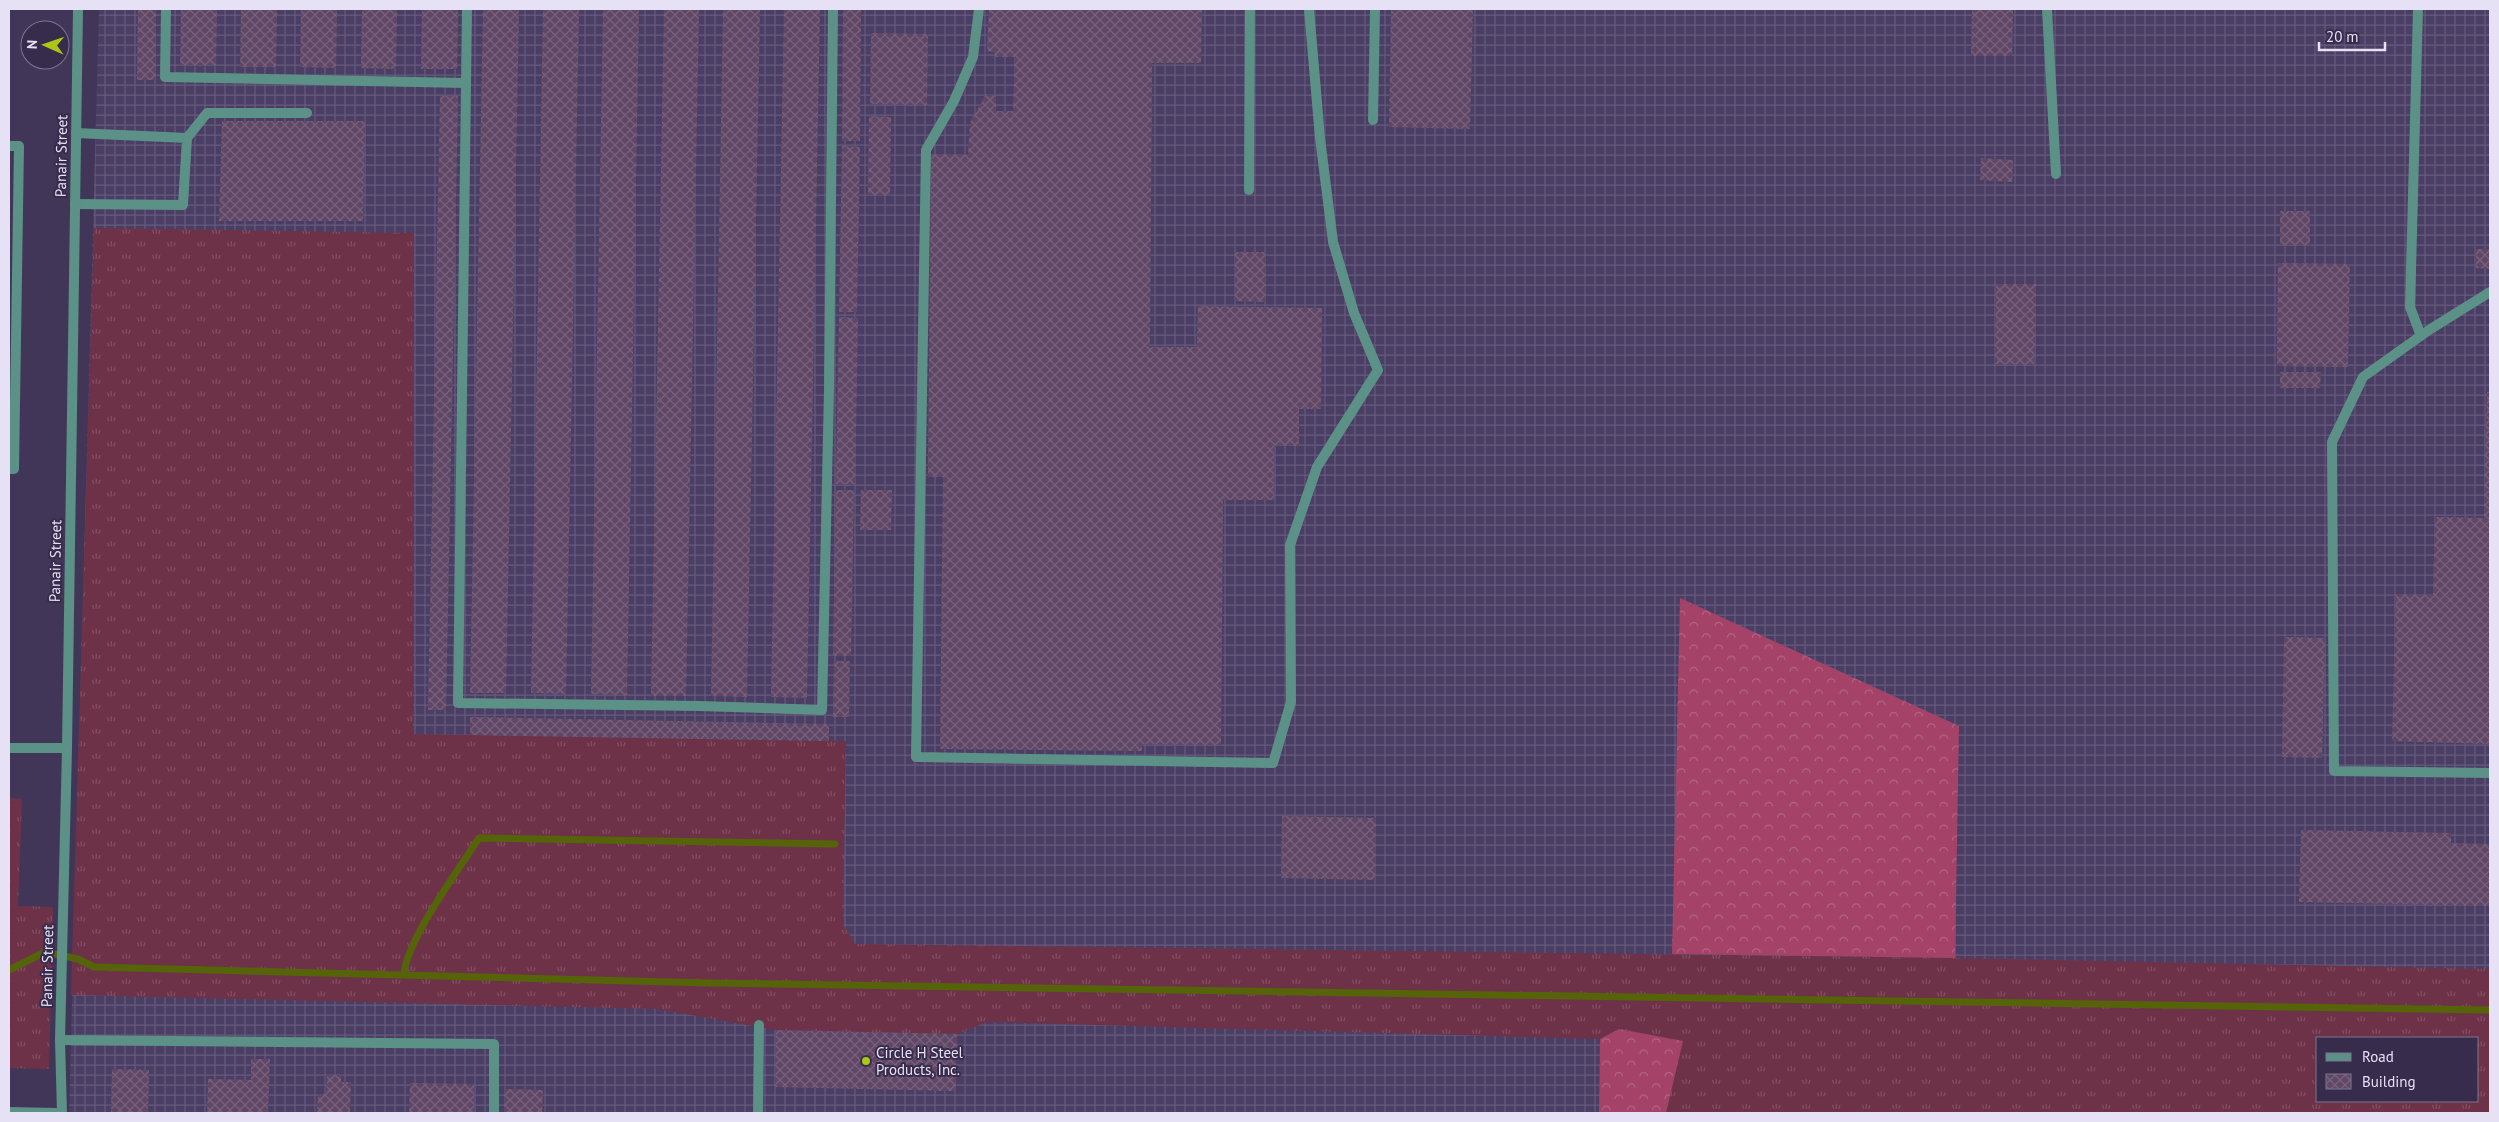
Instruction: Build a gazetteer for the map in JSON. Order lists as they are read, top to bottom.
{
  "streets": {
    "street": ["Panair Street"]
  },
  "places": ["Circle H Steel Products, Inc."],
  "legend": ["Road", "Building"],
  "scale_bar": "20 m",
  "north": "left"
}
